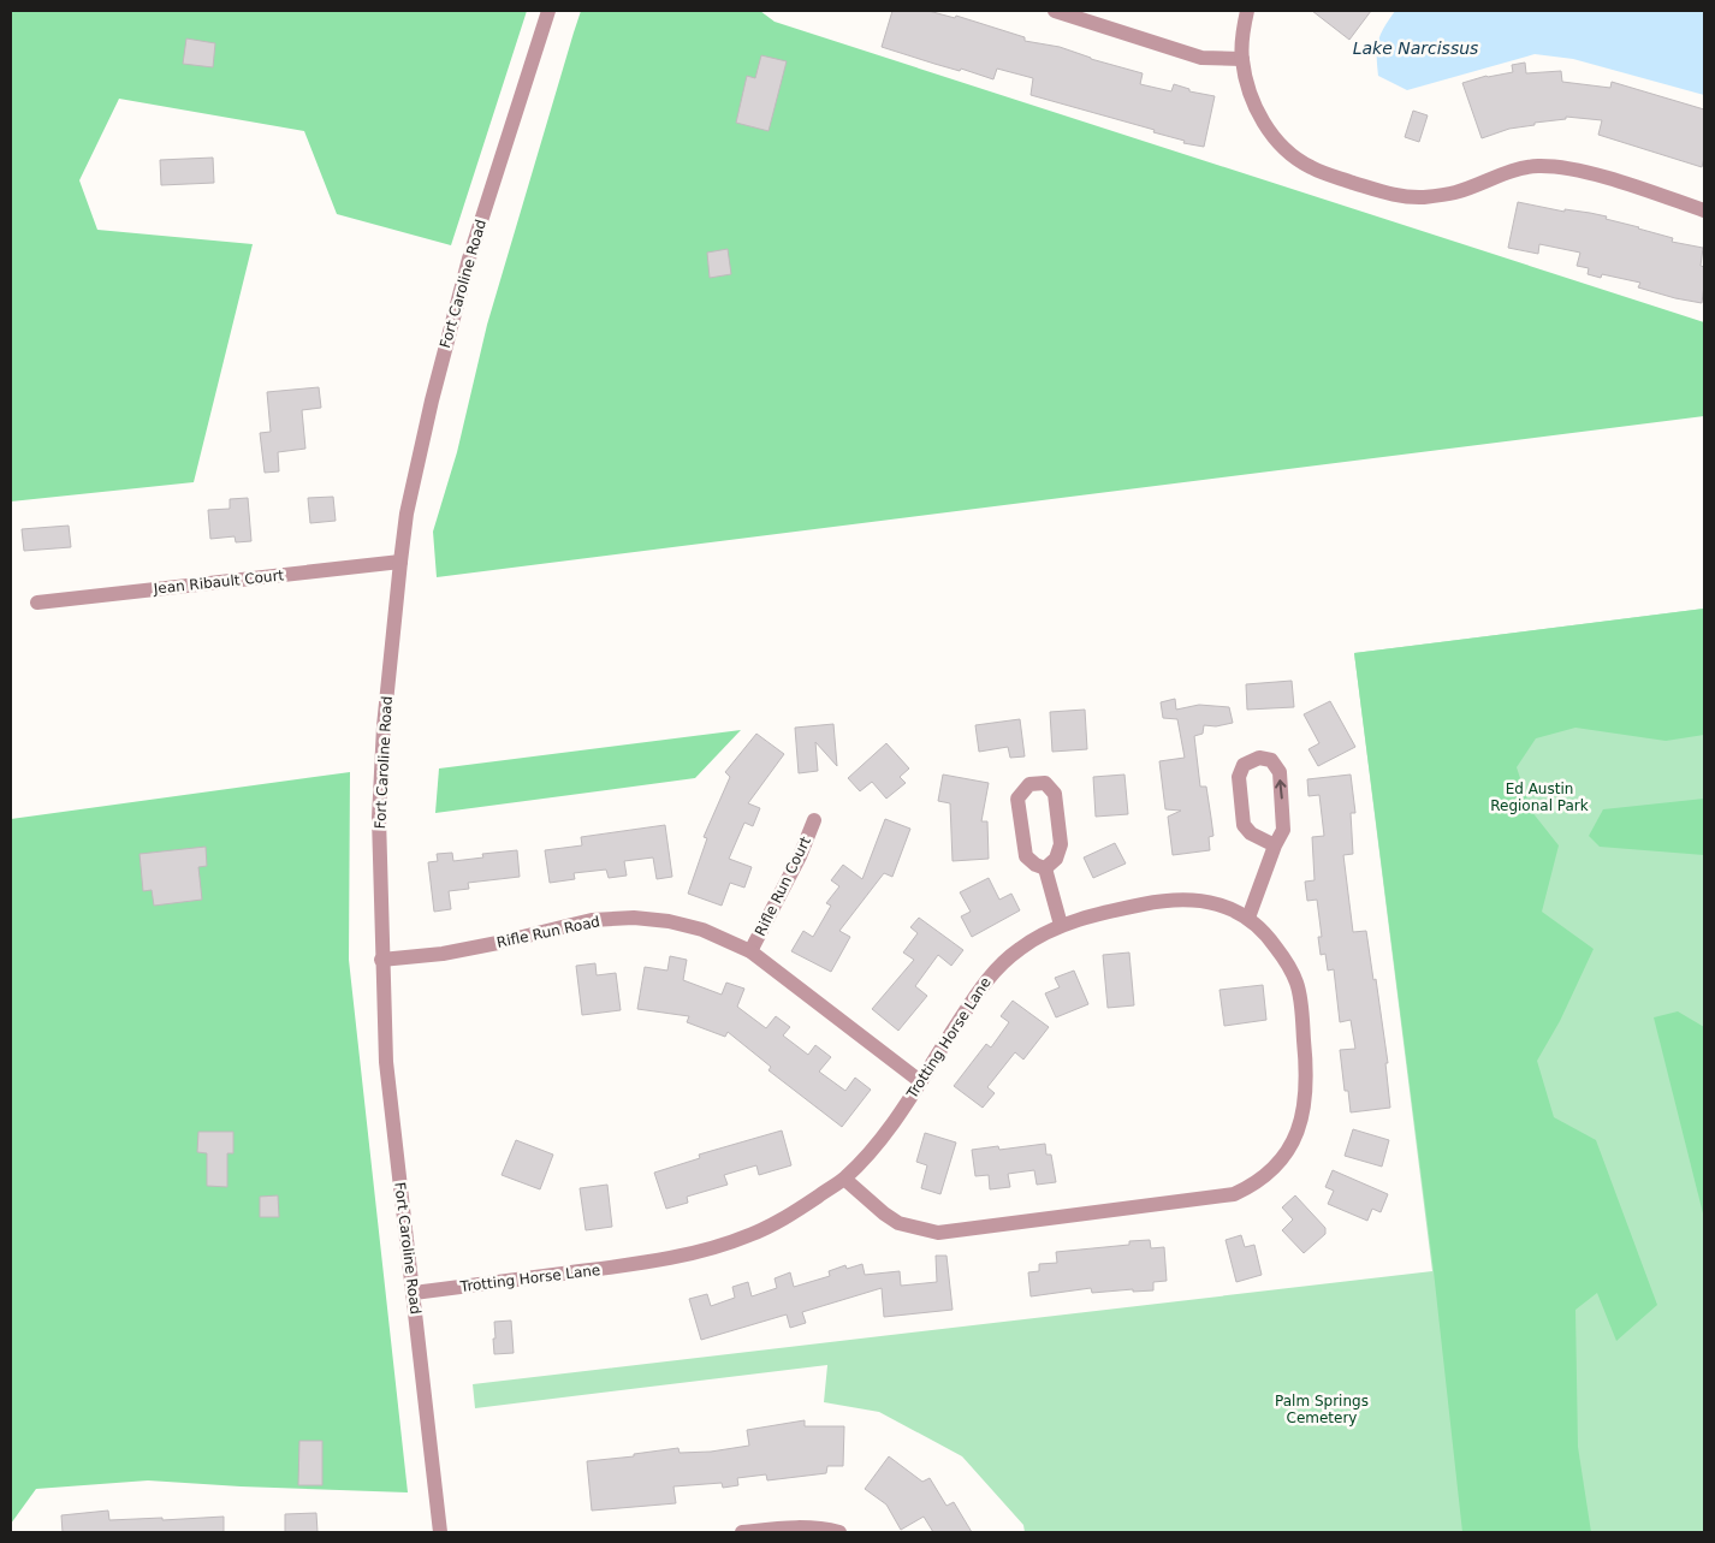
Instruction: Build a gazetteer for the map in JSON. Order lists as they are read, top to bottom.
{
  "streets": {
    "street": [
      "Fort Caroline Road",
      "Jean Ribault Court",
      "Rifle Run Court",
      "Rifle Run Road",
      "Trotting Horse Lane"
    ]
  },
  "crossings": [
    ["Fort Caroline Road", "Jean Ribault Court"],
    ["Fort Caroline Road", "Rifle Run Road"],
    ["Fort Caroline Road", "Trotting Horse Lane"],
    ["Rifle Run Court", "Rifle Run Road"],
    ["Rifle Run Road", "Trotting Horse Lane"]
  ],
  "water": ["Lake Narcissus"],
  "parks": ["Ed Austin Regional Park", "Palm Springs Cemetery"]
}
